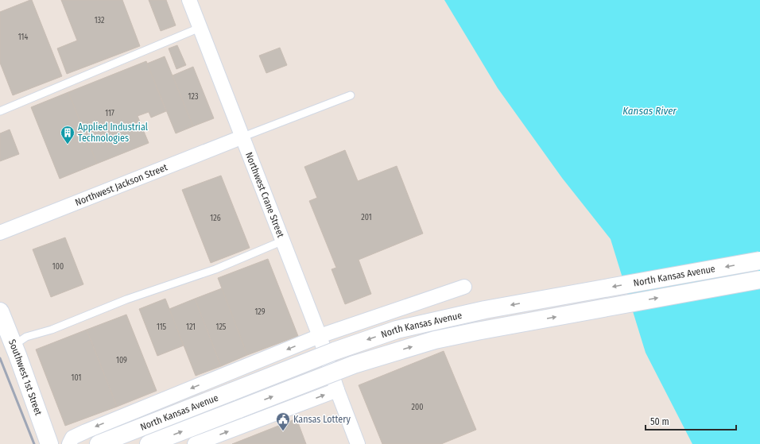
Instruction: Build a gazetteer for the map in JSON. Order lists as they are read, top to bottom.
{
  "streets": {
    "main road": ["North Kansas Avenue", "Southwest 1st Street"],
    "street": ["Northwest Jackson Street", "Northwest Crane Street"]
  },
  "crossings": [
    ["Northwest Jackson Street", "Northwest Crane Street"],
    ["Northwest Crane Street", "North Kansas Avenue"]
  ],
  "water": ["Kansas River"],
  "places": {
    "building": ["Applied Industrial Technologies"],
    "public building": ["Kansas Lottery"]
  },
  "house_numbers": [
    "132",
    "114",
    "123",
    "117",
    "201",
    "126",
    "100",
    "129",
    "115",
    "121",
    "125",
    "109",
    "101",
    "200"
  ],
  "scale_bar": "50 m"
}
